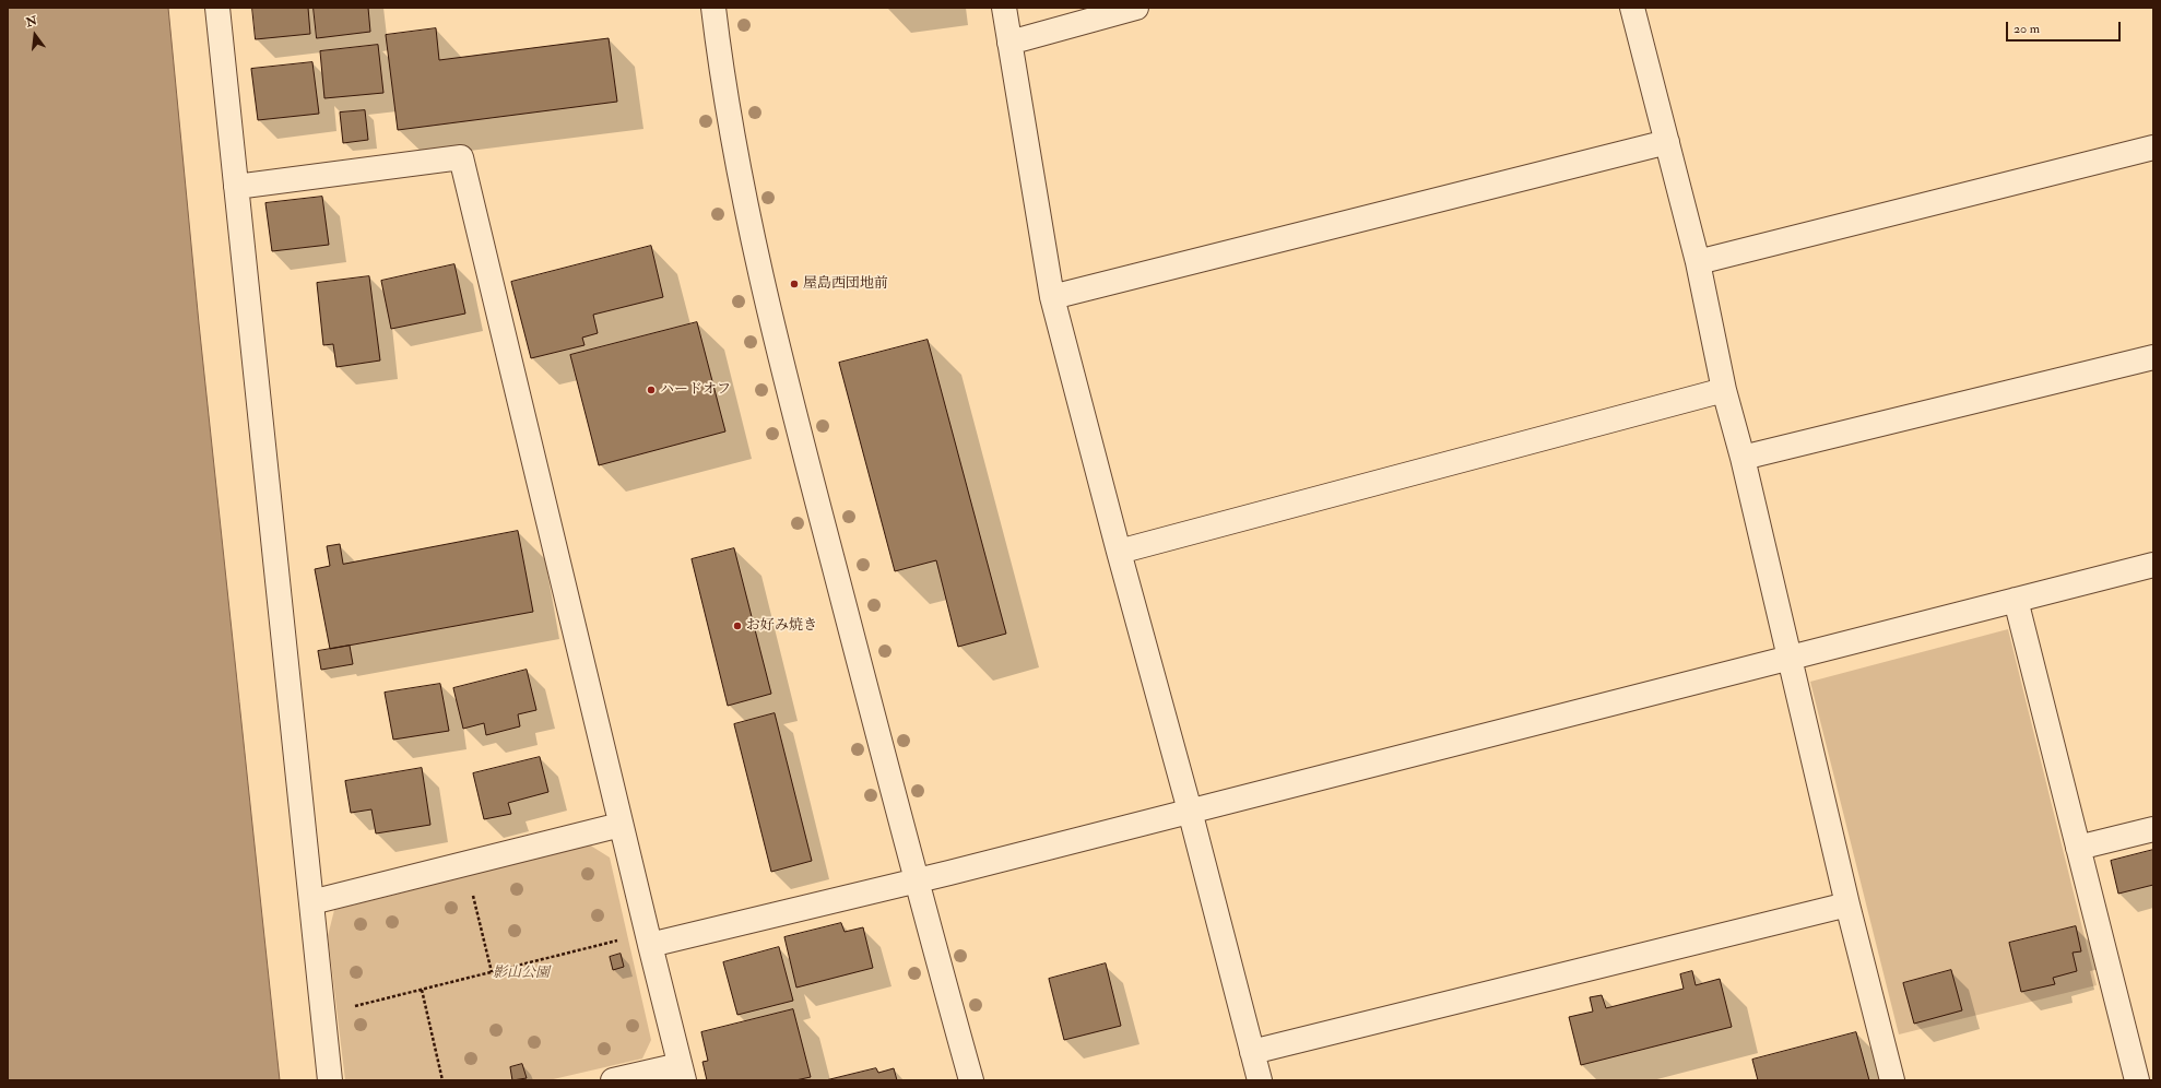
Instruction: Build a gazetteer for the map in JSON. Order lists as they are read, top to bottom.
{
  "parks": ["影山公園"],
  "places": ["屋島西団地前", "ハードオフ", "お好み焼き"],
  "scale_bar": "20 m",
  "north": "top"
}
